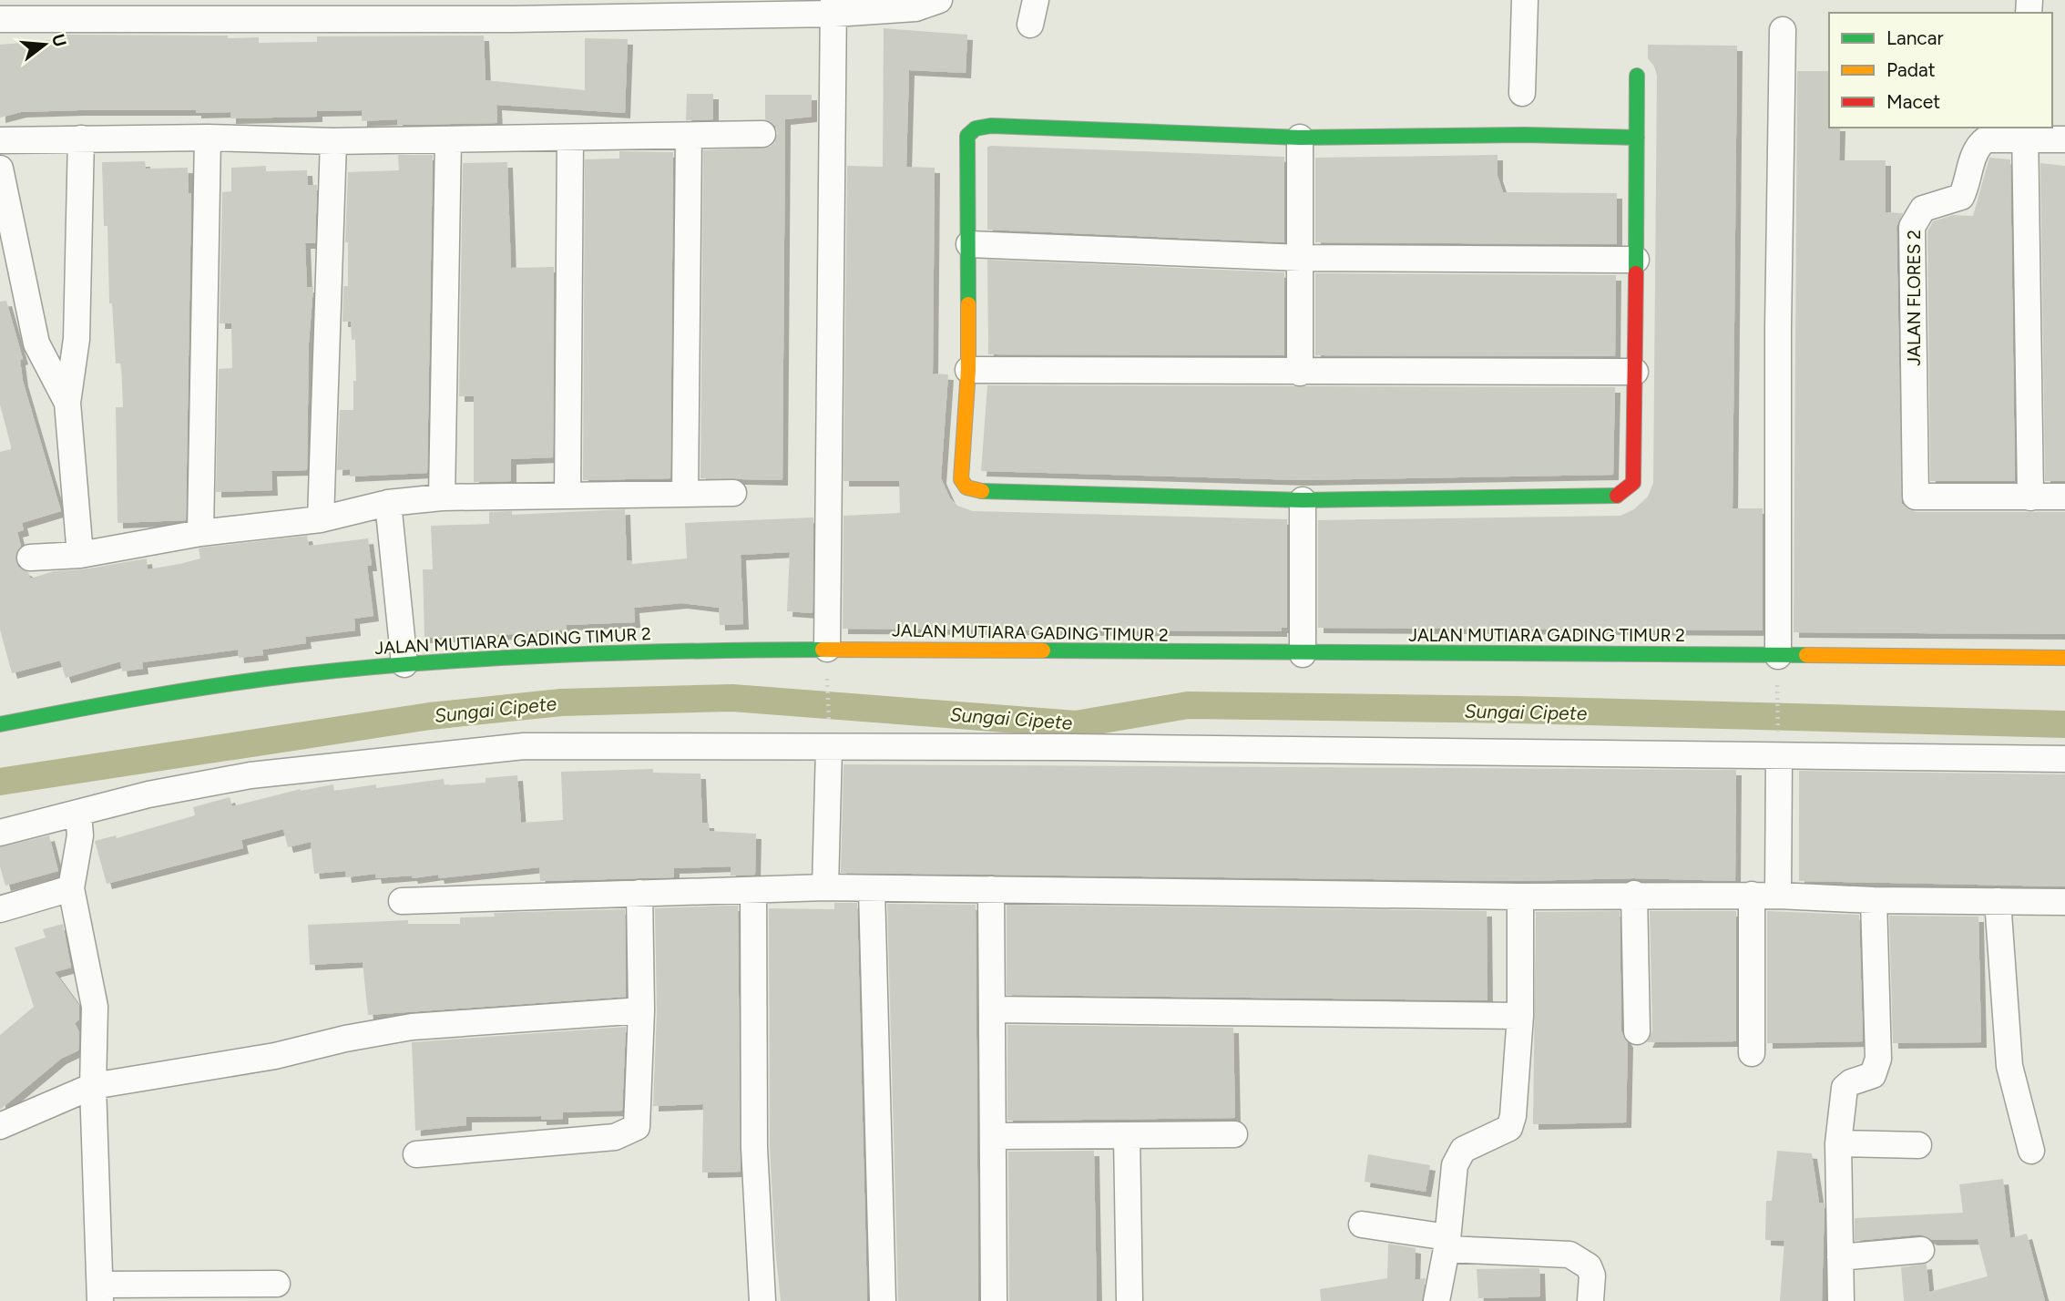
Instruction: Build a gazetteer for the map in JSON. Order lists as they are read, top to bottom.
{
  "streets": {
    "street": ["JALAN FLORES 2", "JALAN MUTIARA GADING TIMUR 2"]
  },
  "water": ["Sungai Cipete"],
  "legend": ["Lancar", "Padat", "Macet"],
  "north": "right"
}
